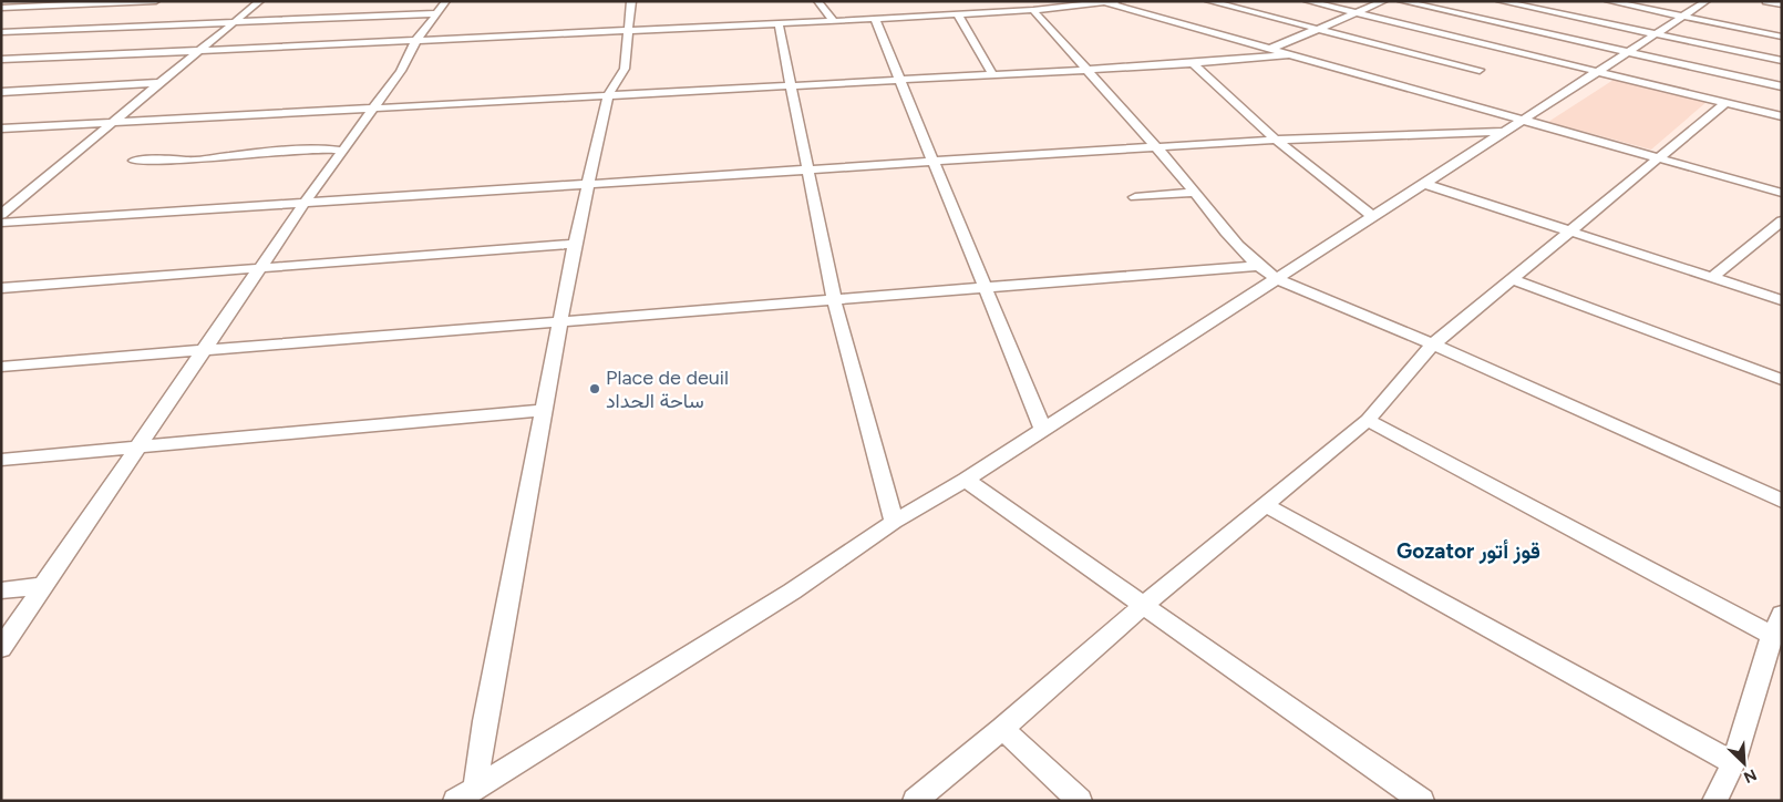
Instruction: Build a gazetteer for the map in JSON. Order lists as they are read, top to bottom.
{
  "districts": ["Gozator قوز أتور"],
  "places": ["Place de deuil ساحة الحداد"],
  "north": "bottom right"
}
